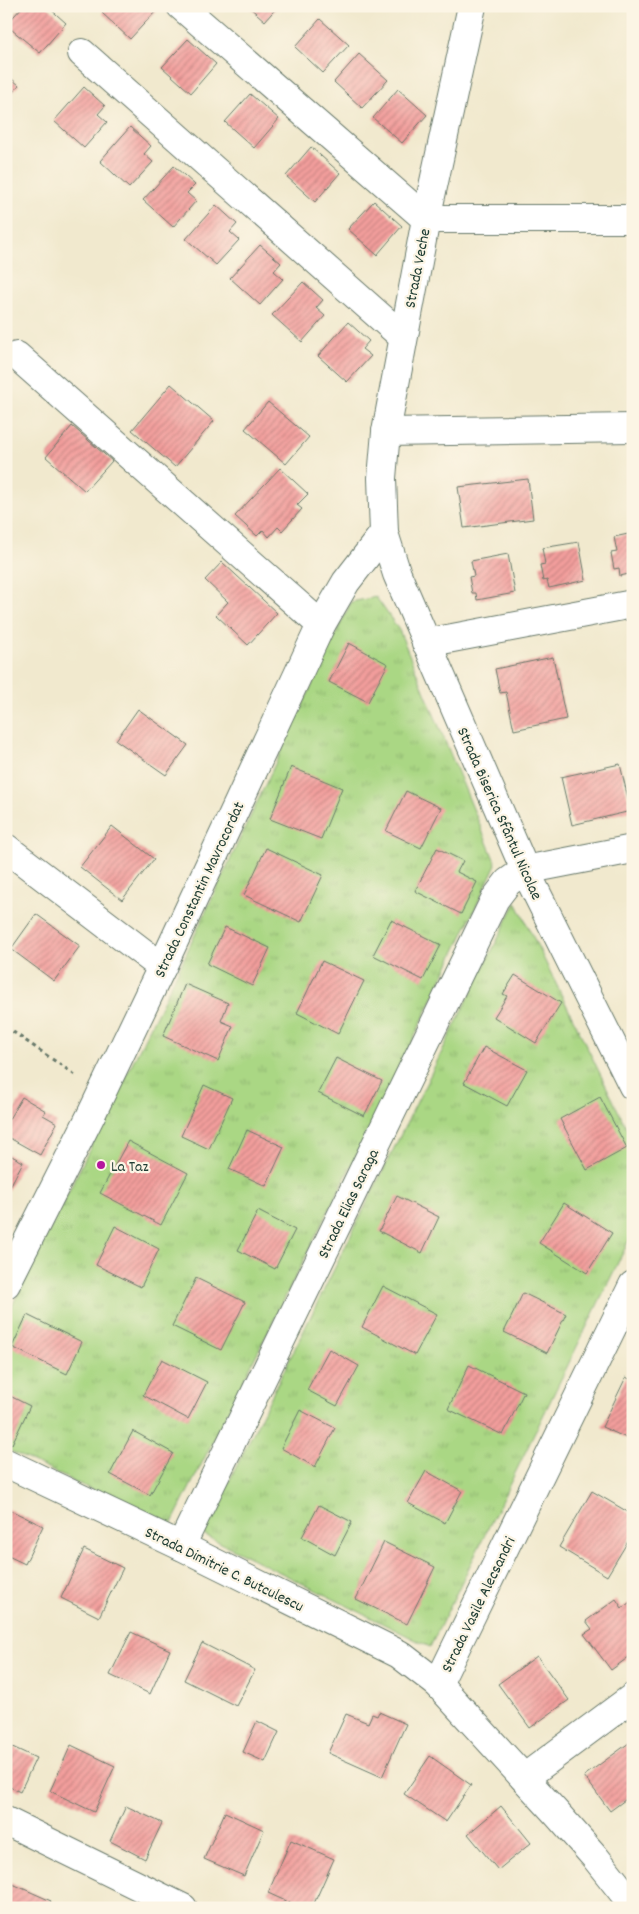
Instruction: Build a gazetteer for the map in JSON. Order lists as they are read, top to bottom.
{
  "streets": {
    "street": [
      "Strada Veche",
      "Strada Biserica Sfântul Nicolae",
      "Strada Constantin Mavrocordat",
      "Strada Elias Saraga",
      "Strada Dimitrie C. Butculescu",
      "Strada Vasile Alecsandri"
    ]
  },
  "crossings": [
    ["Strada Veche", "Strada Biserica Sfântul Nicolae"],
    ["Strada Veche", "Strada Constantin Mavrocordat"],
    ["Strada Biserica Sfântul Nicolae", "Strada Constantin Mavrocordat"],
    ["Strada Biserica Sfântul Nicolae", "Strada Elias Saraga"],
    ["Strada Elias Saraga", "Strada Dimitrie C. Butculescu"],
    ["Strada Dimitrie C. Butculescu", "Strada Vasile Alecsandri"]
  ],
  "places": ["La Taz"]
}
